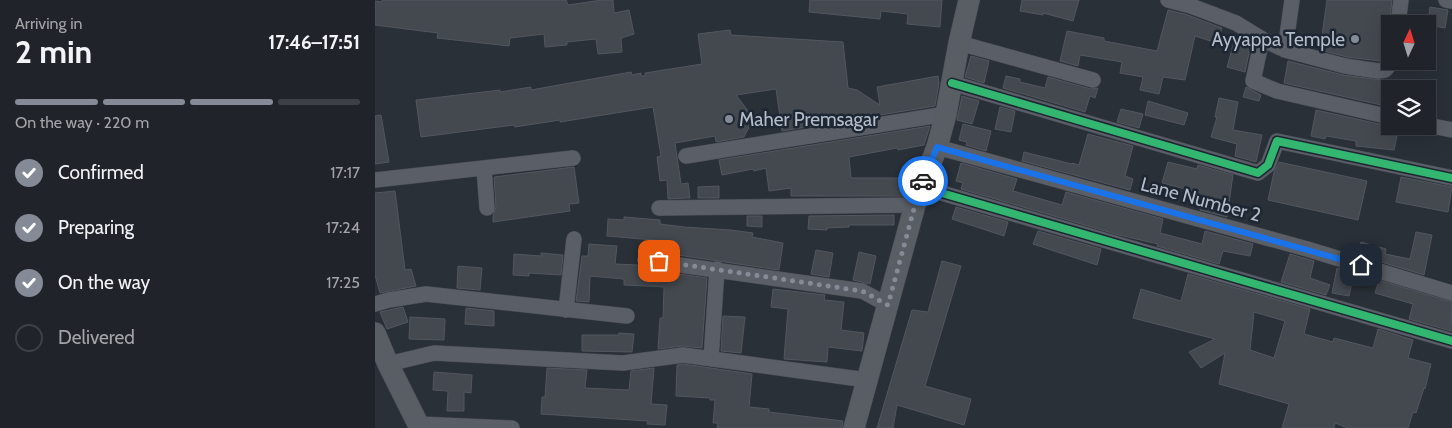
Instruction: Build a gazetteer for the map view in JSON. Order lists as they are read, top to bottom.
{
  "streets": {
    "street": ["Lane Number 2"]
  },
  "places": ["Ayyappa Temple", "Maher Premsagar"],
  "north": "top",
  "page": {
    "heading": ["2 min", "Arriving in", "17:46–17:51"],
    "bar": "On the way · 220 m",
    "list": [
      ["Confirmed", "17:17"],
      ["Preparing", "17:24"],
      ["On the way", "17:25"],
      "Delivered"
    ]
  }
}
